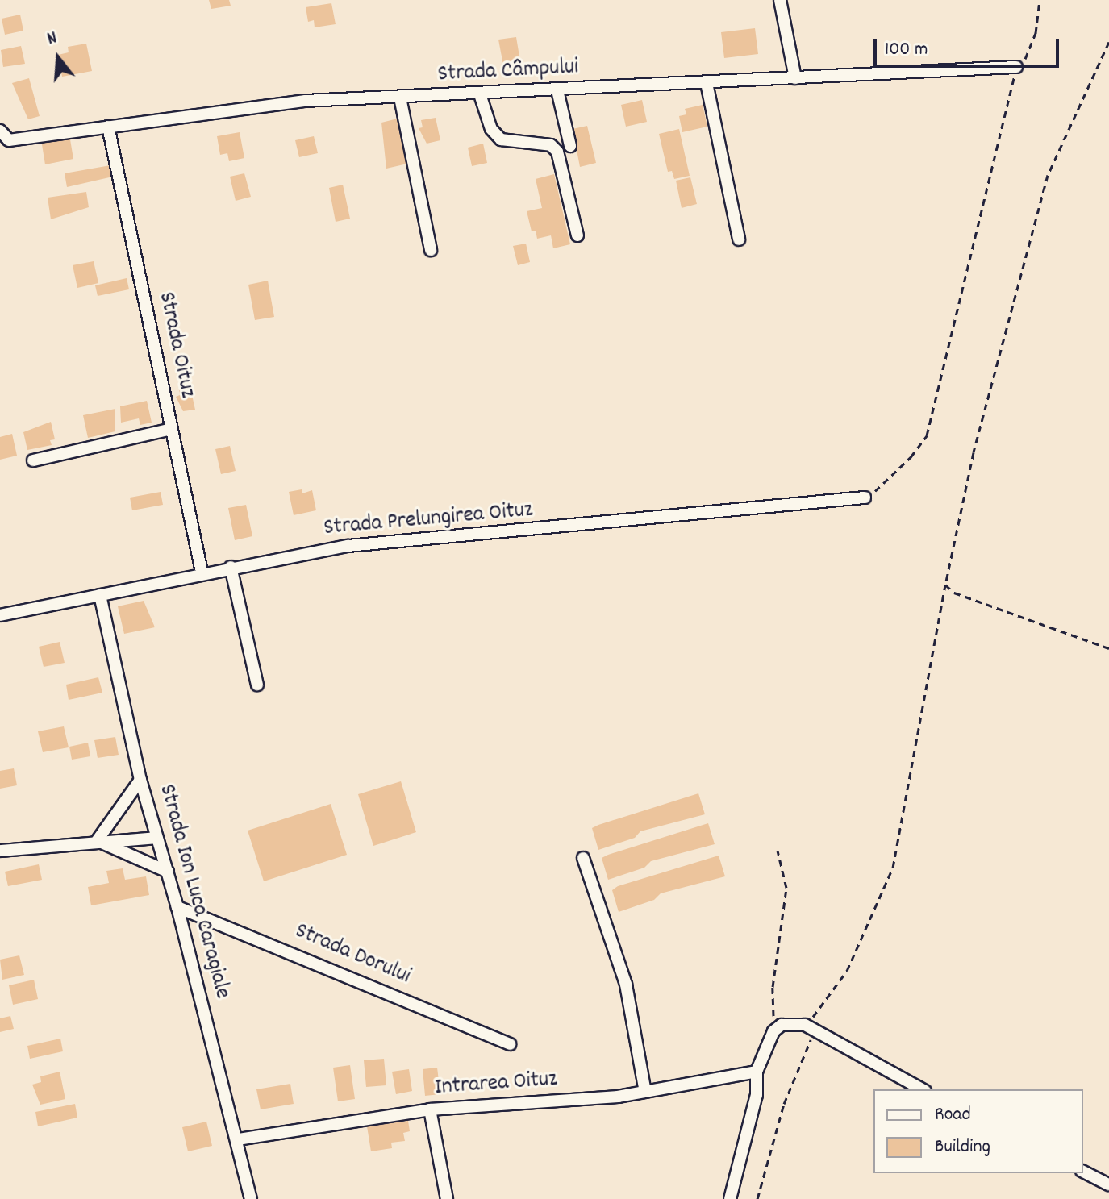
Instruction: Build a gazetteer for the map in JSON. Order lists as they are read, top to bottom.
{
  "streets": {
    "street": [
      "Strada Câmpului",
      "Strada Oituz",
      "Strada Prelungirea Oituz",
      "Strada Ion Luca Caragiale",
      "Strada Dorului",
      "Intrarea Oituz"
    ]
  },
  "crossings": [
    ["Strada Câmpului", "Strada Oituz"],
    ["Strada Oituz", "Strada Prelungirea Oituz"],
    ["Strada Prelungirea Oituz", "Strada Ion Luca Caragiale"],
    ["Strada Ion Luca Caragiale", "Strada Dorului"],
    ["Strada Ion Luca Caragiale", "Intrarea Oituz"]
  ],
  "legend": ["Road", "Building"],
  "scale_bar": "100 m",
  "north": "top"
}
